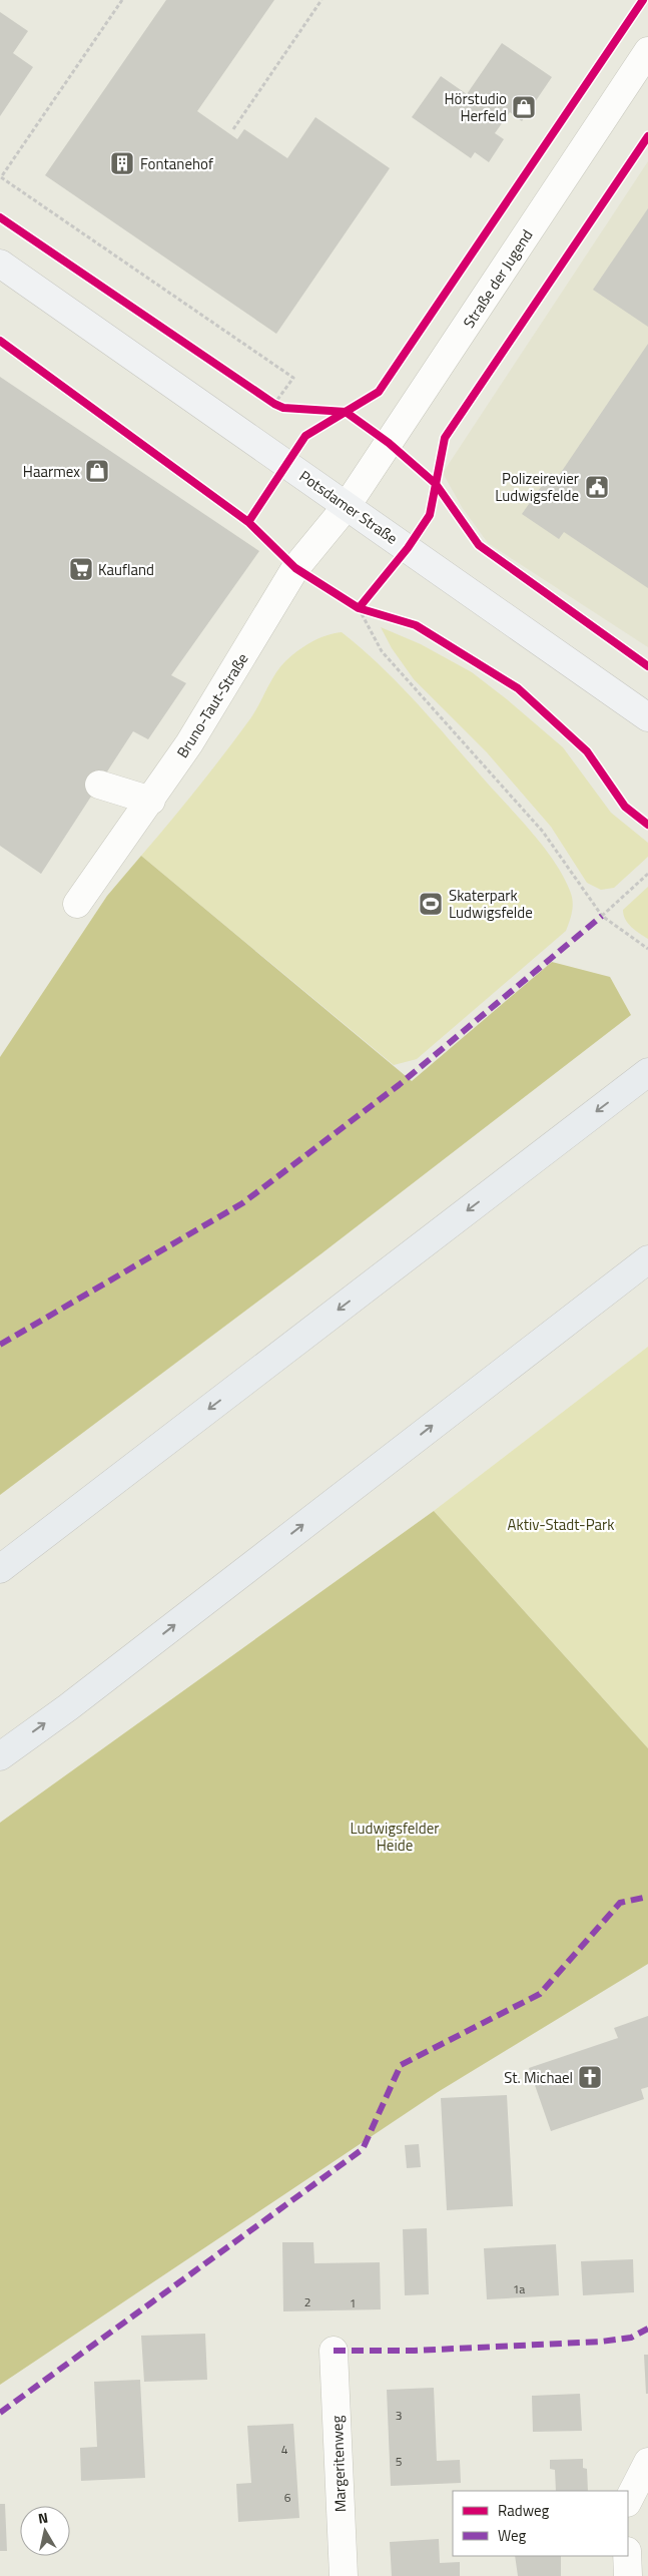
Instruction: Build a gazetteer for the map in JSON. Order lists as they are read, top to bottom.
{
  "streets": {
    "main road": ["Potsdamer Straße"],
    "street": ["Straße der Jugend", "Bruno-Taut-Straße", "Margeritenweg"]
  },
  "crossings": [
    ["Straße der Jugend", "Potsdamer Straße"],
    ["Straße der Jugend", "Bruno-Taut-Straße"],
    ["Potsdamer Straße", "Bruno-Taut-Straße"]
  ],
  "parks": ["Aktiv-Stadt-Park", "Ludwigsfelder Heide"],
  "places": {
    "shop": ["Hörstudio Herfeld", "Haarmex"],
    "building": ["Fontanehof"],
    "public building": ["Polizeirevier Ludwigsfelde"],
    "supermarket": ["Kaufland"],
    "sports": ["Skaterpark Ludwigsfelde"],
    "church": ["St. Michael"]
  },
  "house_numbers": [
    "1a",
    "2",
    "1",
    "3",
    "4",
    "5",
    "6"
  ],
  "legend": ["Radweg", "Weg"],
  "north": "top"
}
